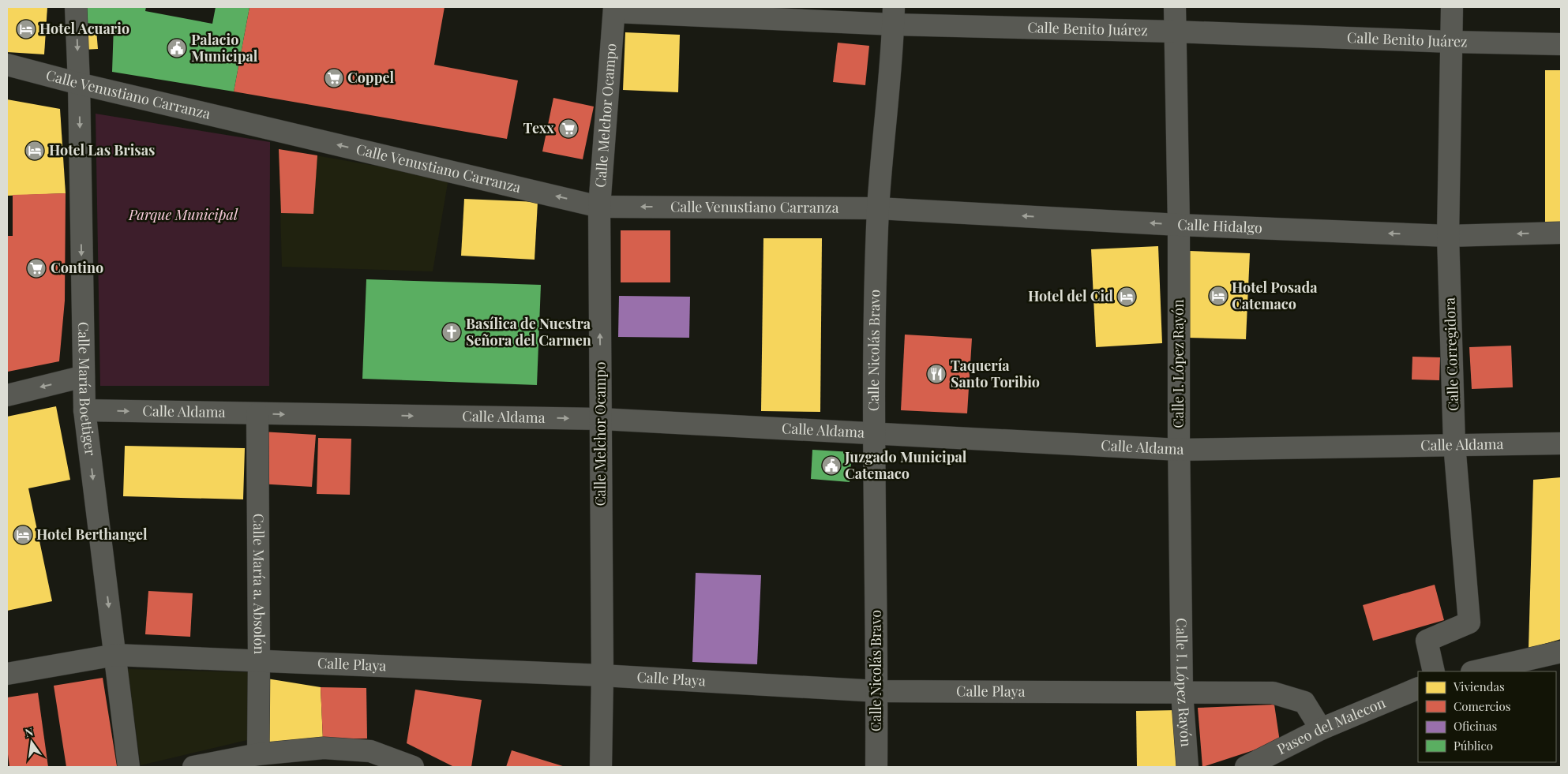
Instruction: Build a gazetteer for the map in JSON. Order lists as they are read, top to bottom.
{
  "streets": {
    "street": [
      "Calle Benito Juárez",
      "Calle Venustiano Carranza",
      "Calle Melchor Ocampo",
      "Calle Hidalgo",
      "Calle Nicolás Bravo",
      "Calle Corregidora",
      "Calle I. López Rayón",
      "Calle María Boettiger",
      "Calle Aldama",
      "Calle María a. Absolón",
      "Calle Playa",
      "Paseo del Malecon"
    ]
  },
  "crossings": [
    ["Calle Benito Juárez", "Calle Melchor Ocampo"],
    ["Calle Benito Juárez", "Calle Nicolás Bravo"],
    ["Calle Benito Juárez", "Calle Corregidora"],
    ["Calle Benito Juárez", "Calle I. López Rayón"],
    ["Calle Venustiano Carranza", "Calle Melchor Ocampo"],
    ["Calle Venustiano Carranza", "Calle Hidalgo"],
    ["Calle Venustiano Carranza", "Calle Nicolás Bravo"],
    ["Calle Venustiano Carranza", "Calle María Boettiger"],
    ["Calle Melchor Ocampo", "Calle Aldama"],
    ["Calle Melchor Ocampo", "Calle Playa"],
    ["Calle Hidalgo", "Calle Nicolás Bravo"],
    ["Calle Hidalgo", "Calle Corregidora"],
    ["Calle Hidalgo", "Calle I. López Rayón"],
    ["Calle Nicolás Bravo", "Calle Aldama"],
    ["Calle Nicolás Bravo", "Calle Playa"],
    ["Calle Corregidora", "Calle Aldama"],
    ["Calle I. López Rayón", "Calle Aldama"],
    ["Calle I. López Rayón", "Calle Playa"],
    ["Calle María Boettiger", "Calle Aldama"],
    ["Calle María Boettiger", "Calle Playa"],
    ["Calle Aldama", "Calle María a. Absolón"],
    ["Calle María a. Absolón", "Calle Playa"],
    ["Calle Playa", "Paseo del Malecon"]
  ],
  "one_way": ["Calle Venustiano Carranza", "Calle Hidalgo", "Calle María Boettiger"],
  "parks": ["Parque Municipal"],
  "places": {
    "hotel": [
      "Hotel Acuario",
      "Hotel Las Brisas",
      "Hotel Posada Catemaco",
      "Hotel del Cid",
      "Hotel Berthangel"
    ],
    "public building": ["Palacio Municipal", "Juzgado Municipal Catemaco"],
    "supermarket": ["Coppel", "Texx", "Contino"],
    "church": ["Basílica de Nuestra Señora del Carmen"],
    "restaurant": ["Taquería Santo Toribio"]
  },
  "legend": [
    "Viviendas",
    "Comercios",
    "Oficinas",
    "Público"
  ],
  "north": "top"
}
